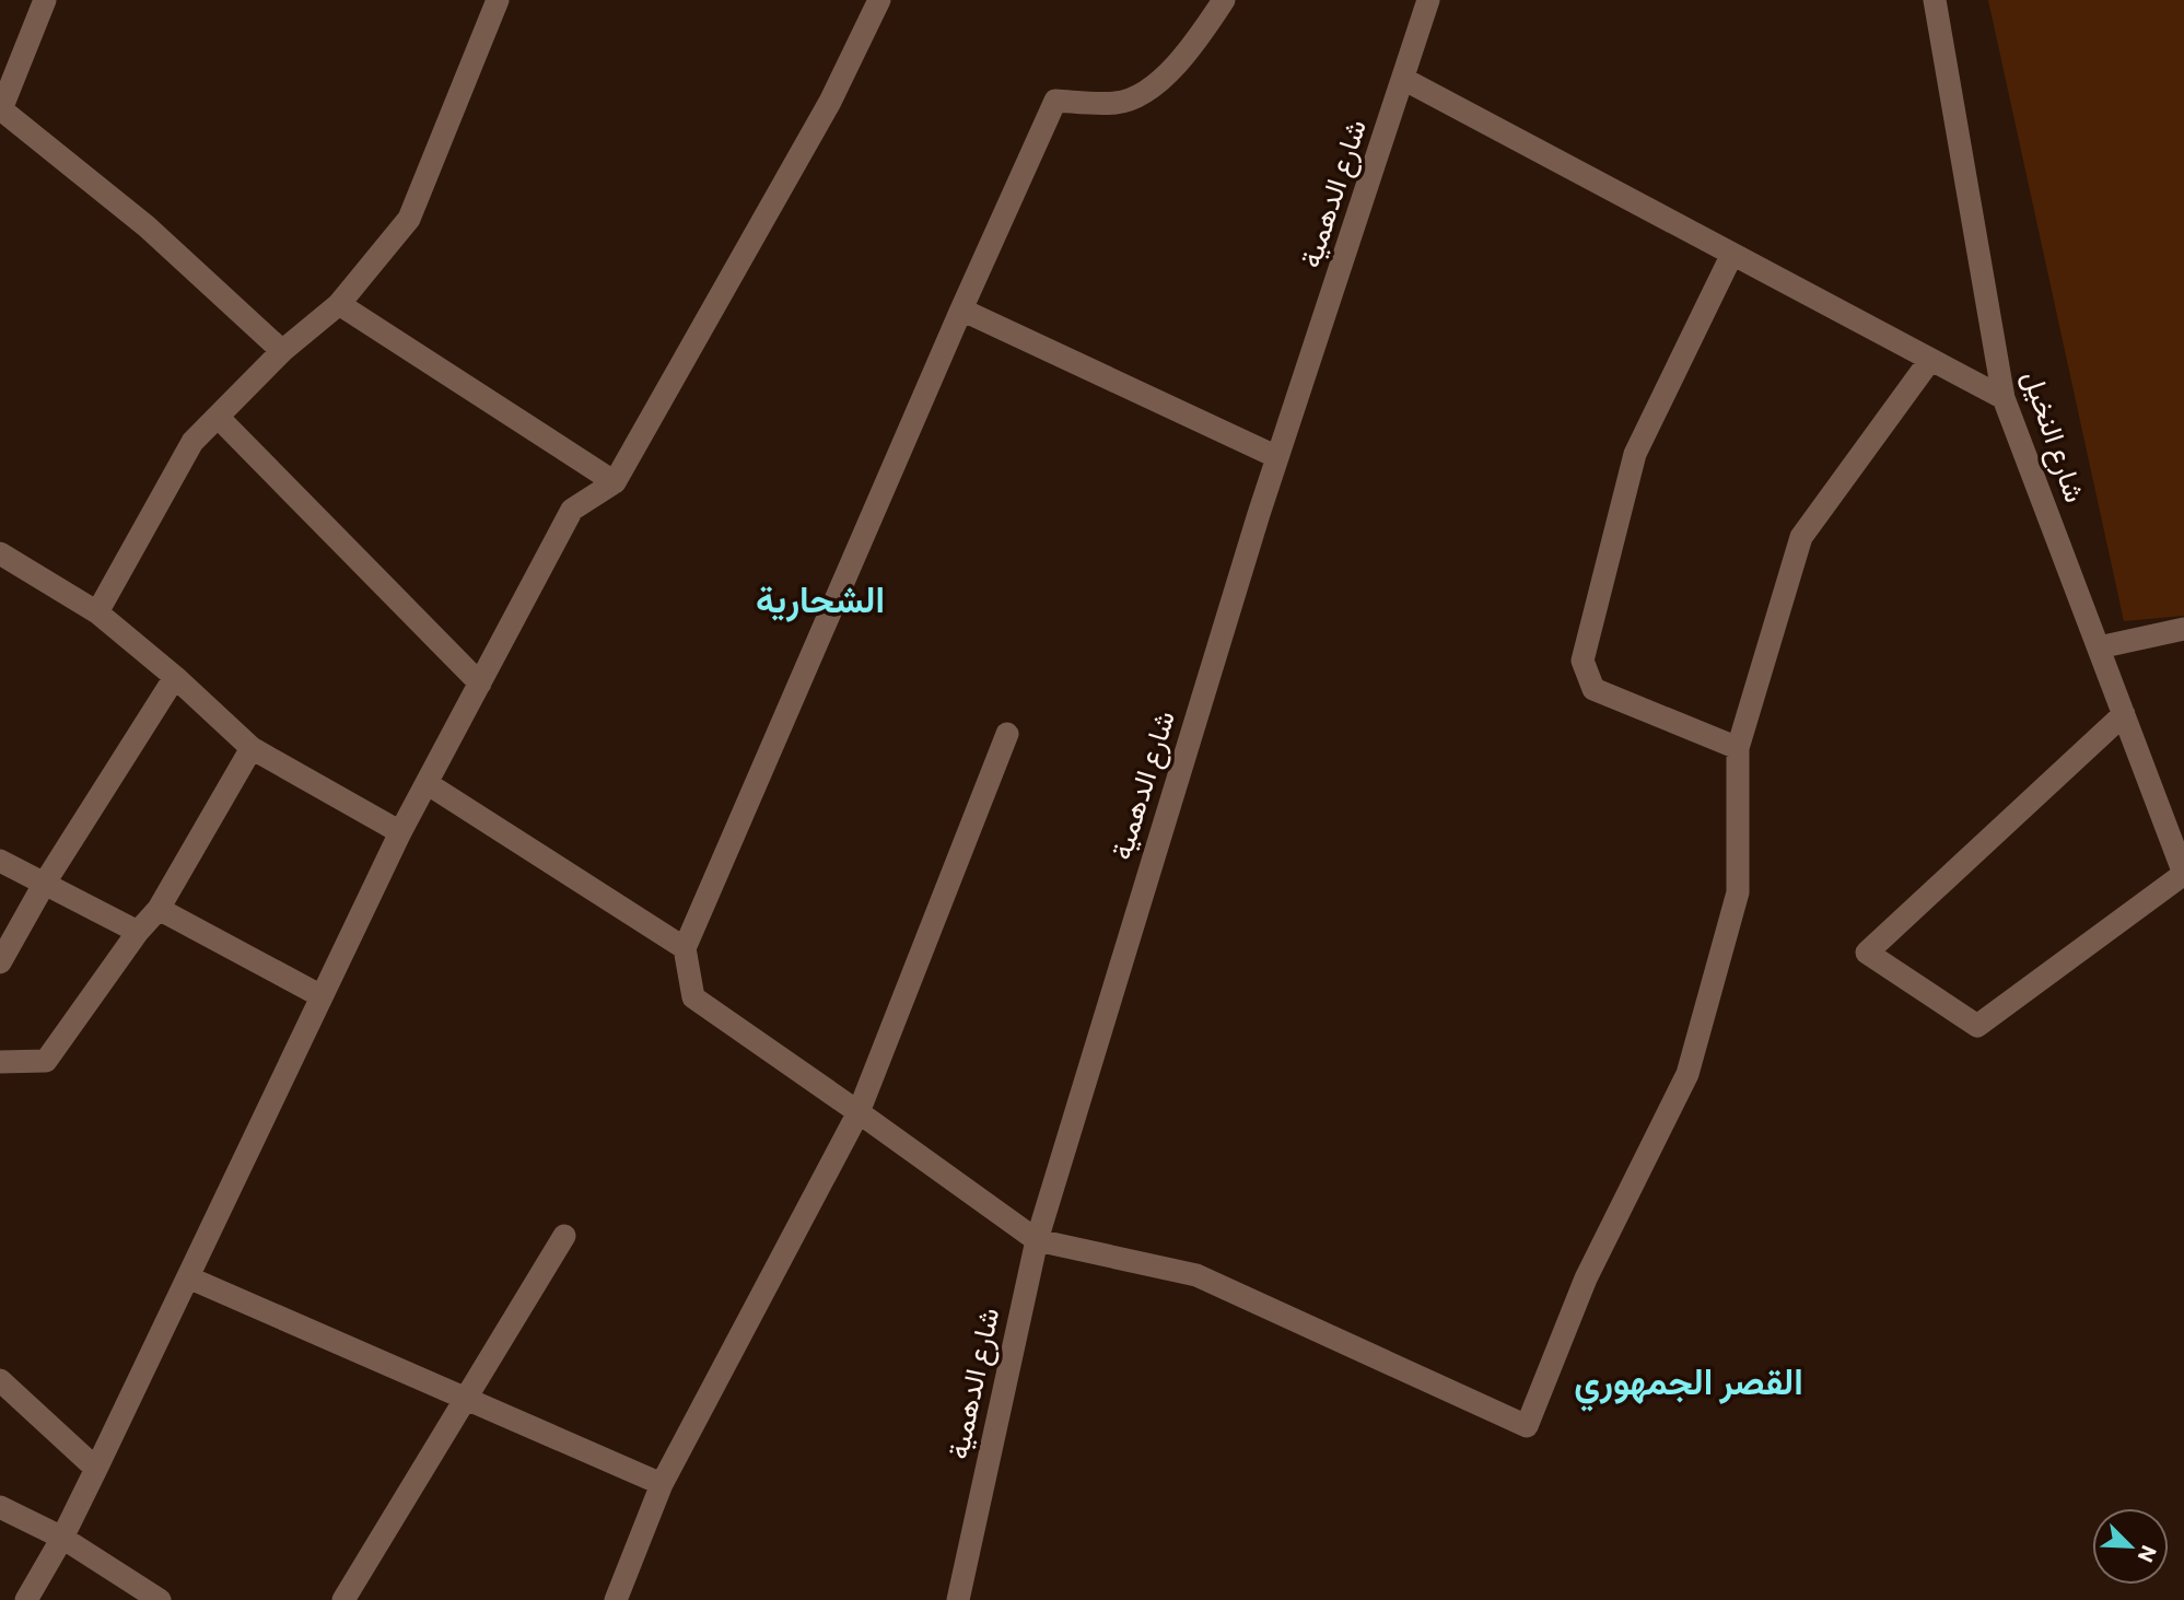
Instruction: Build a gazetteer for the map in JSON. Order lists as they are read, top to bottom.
{
  "streets": {
    "street": ["شارع الدهمية", "شارع النخيل"]
  },
  "districts": ["الشحارية", "القصر الجمهوري"],
  "north": "bottom right"
}
